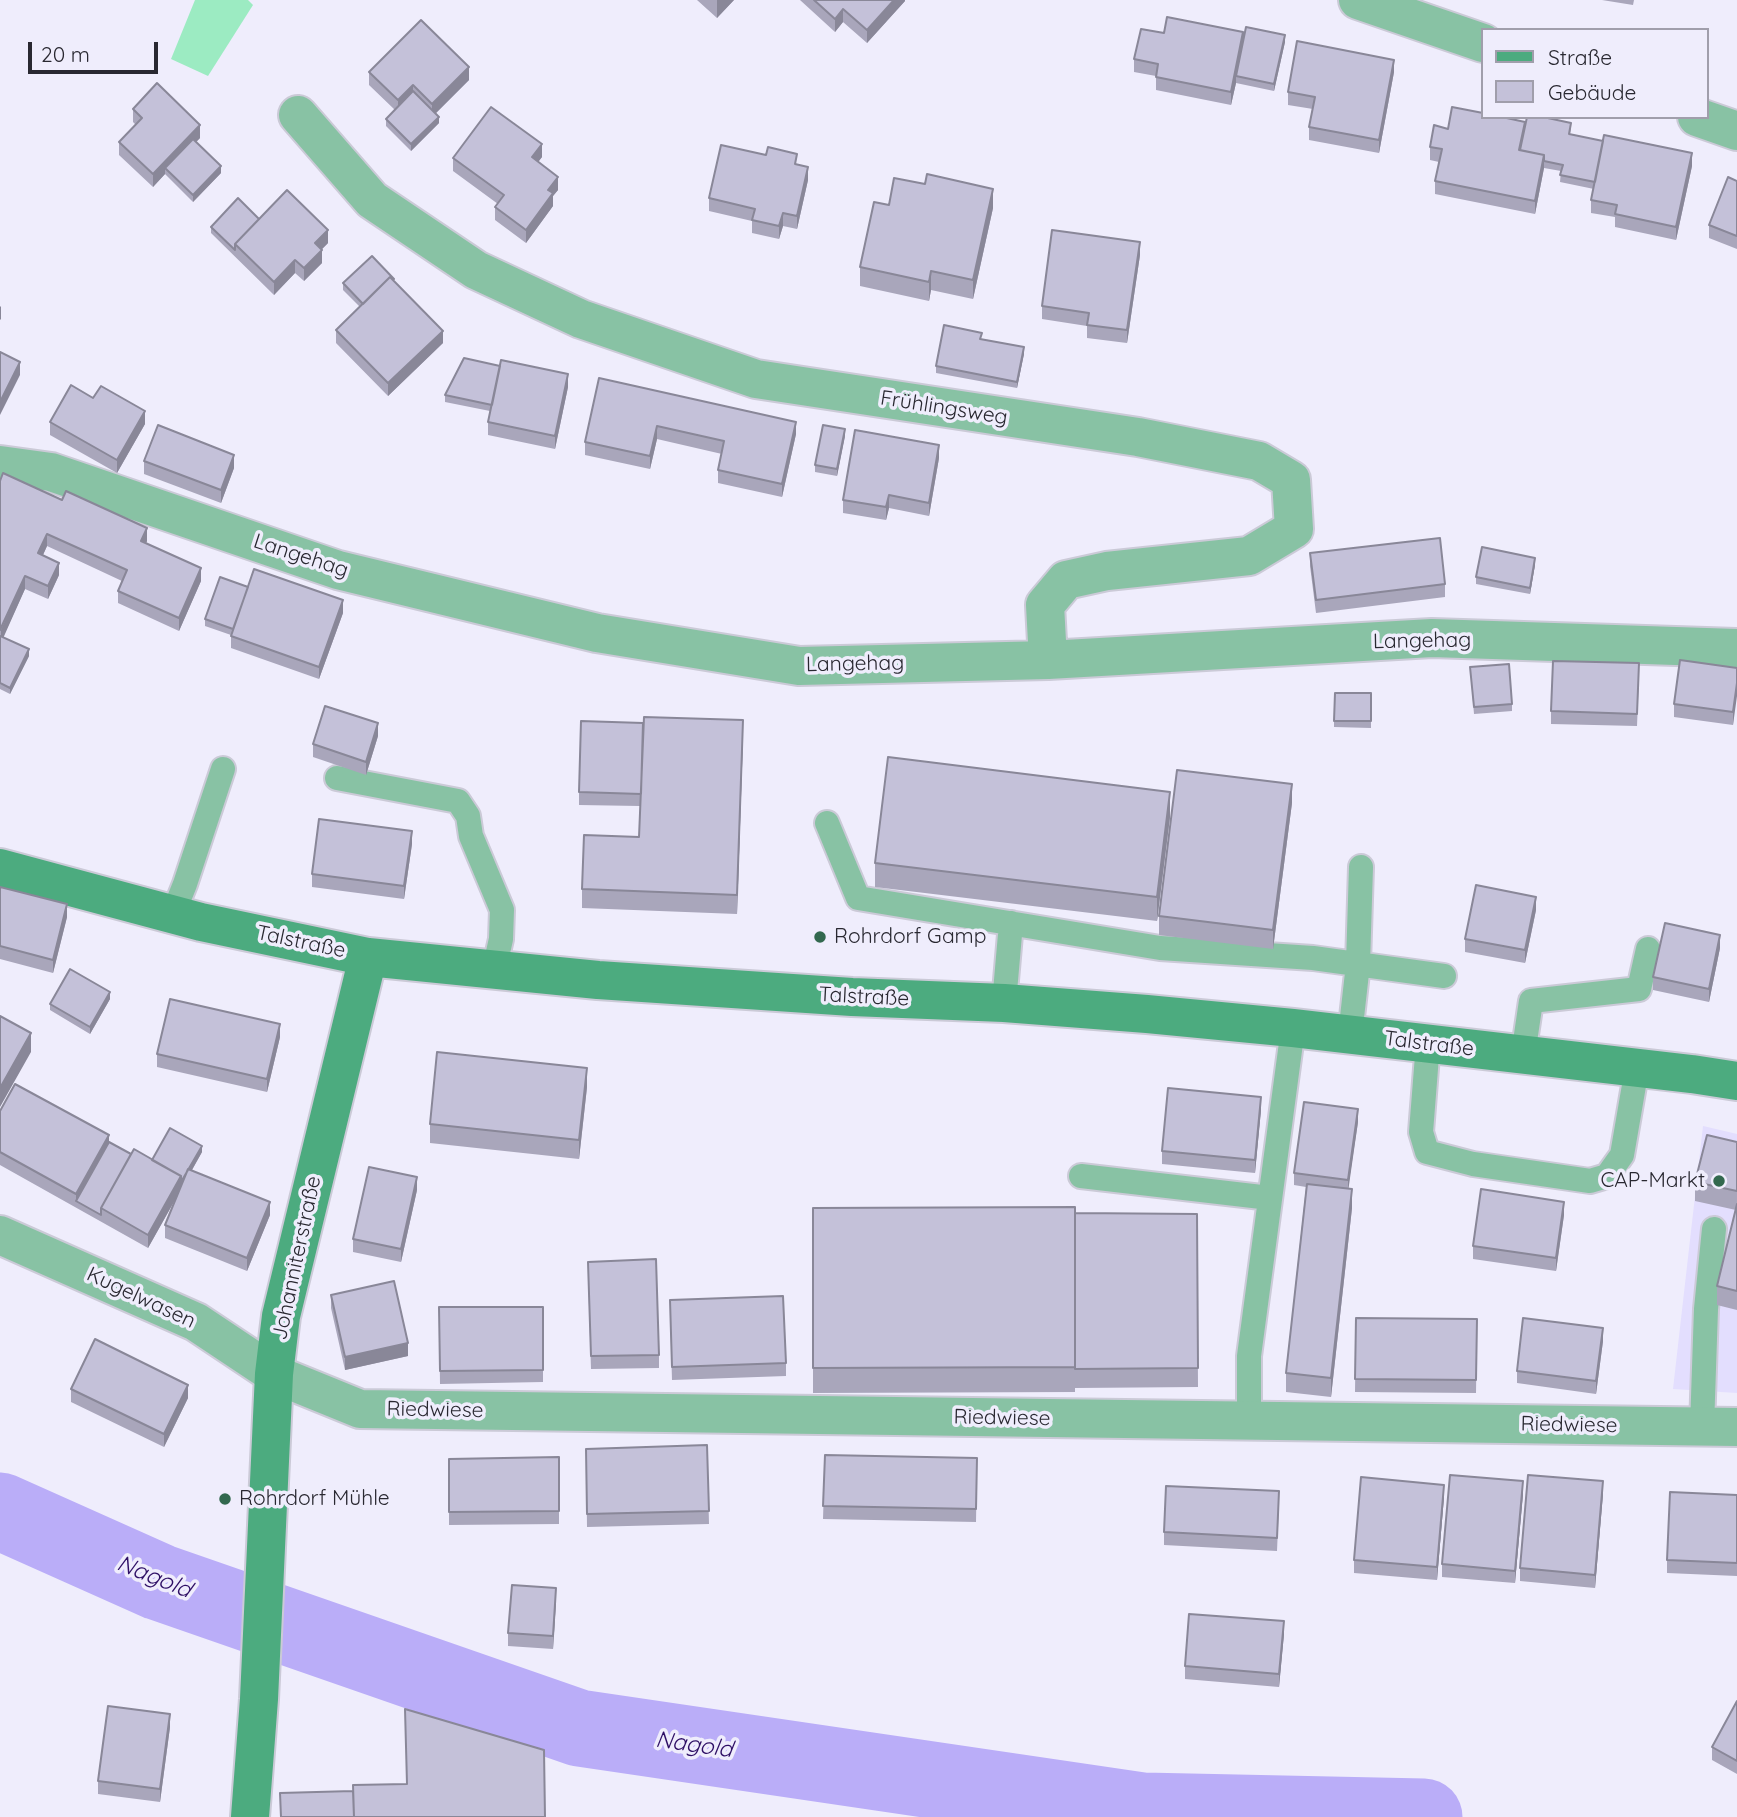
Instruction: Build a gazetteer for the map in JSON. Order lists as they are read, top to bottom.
{
  "streets": {
    "main road": ["Talstraße", "Johanniterstraße"],
    "street": [
      "Frühlingsweg",
      "Langehag",
      "Kugelwasen",
      "Riedwiese"
    ]
  },
  "crossings": [
    ["Frühlingsweg", "Langehag"],
    ["Talstraße", "Johanniterstraße"],
    ["Johanniterstraße", "Kugelwasen"],
    ["Johanniterstraße", "Riedwiese"],
    ["Kugelwasen", "Riedwiese"]
  ],
  "water": ["Nagold"],
  "places": ["Rohrdorf Gamp", "CAP-Markt", "Rohrdorf Mühle"],
  "legend": ["Straße", "Gebäude"],
  "scale_bar": "20 m"
}
